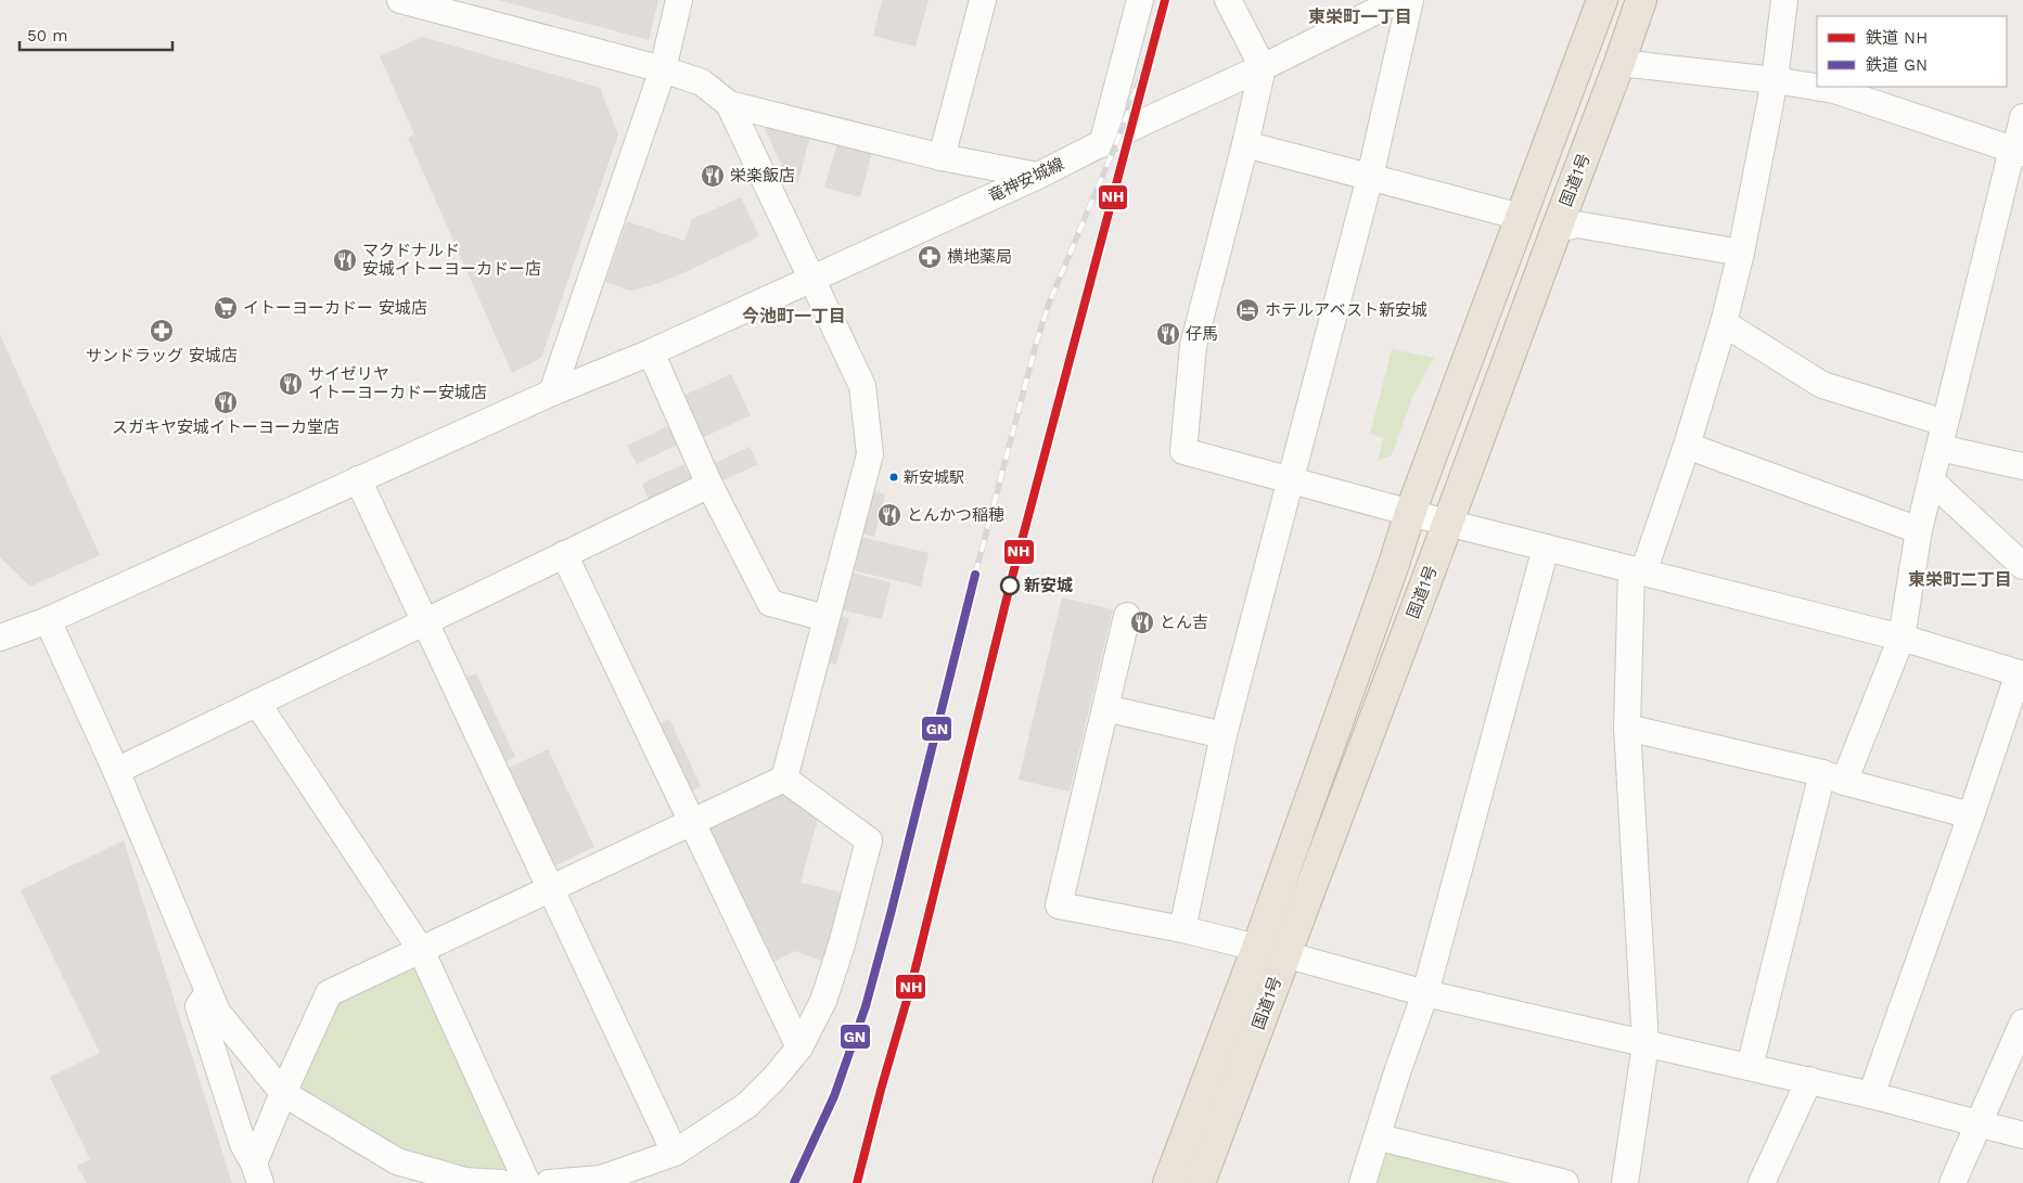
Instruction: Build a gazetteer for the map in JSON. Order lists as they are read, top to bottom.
{
  "streets": {
    "highway": ["国道1号"],
    "street": ["竜神安城線"]
  },
  "districts": ["東栄町一丁目", "今池町一丁目", "東栄町二丁目"],
  "places": {
    "restaurant": [
      "栄楽飯店",
      "マクドナルド 安城イトーヨーカドー店",
      "仔馬",
      "サイゼリヤ イトーヨーカドー安城店",
      "スガキヤ安城イトーヨーカ堂店",
      "とんかつ稲穂",
      "とん吉"
    ],
    "pharmacy": ["横地薬局", "サンドラッグ 安城店"],
    "supermarket": ["イトーヨーカドー 安城店"],
    "hotel": ["ホテルアベスト新安城"],
    "other": ["新安城駅", "新安城"]
  },
  "lines": ["rail line NH", "rail line GN"],
  "legend": ["鉄道 NH", "鉄道 GN"],
  "scale_bar": "50 m"
}
